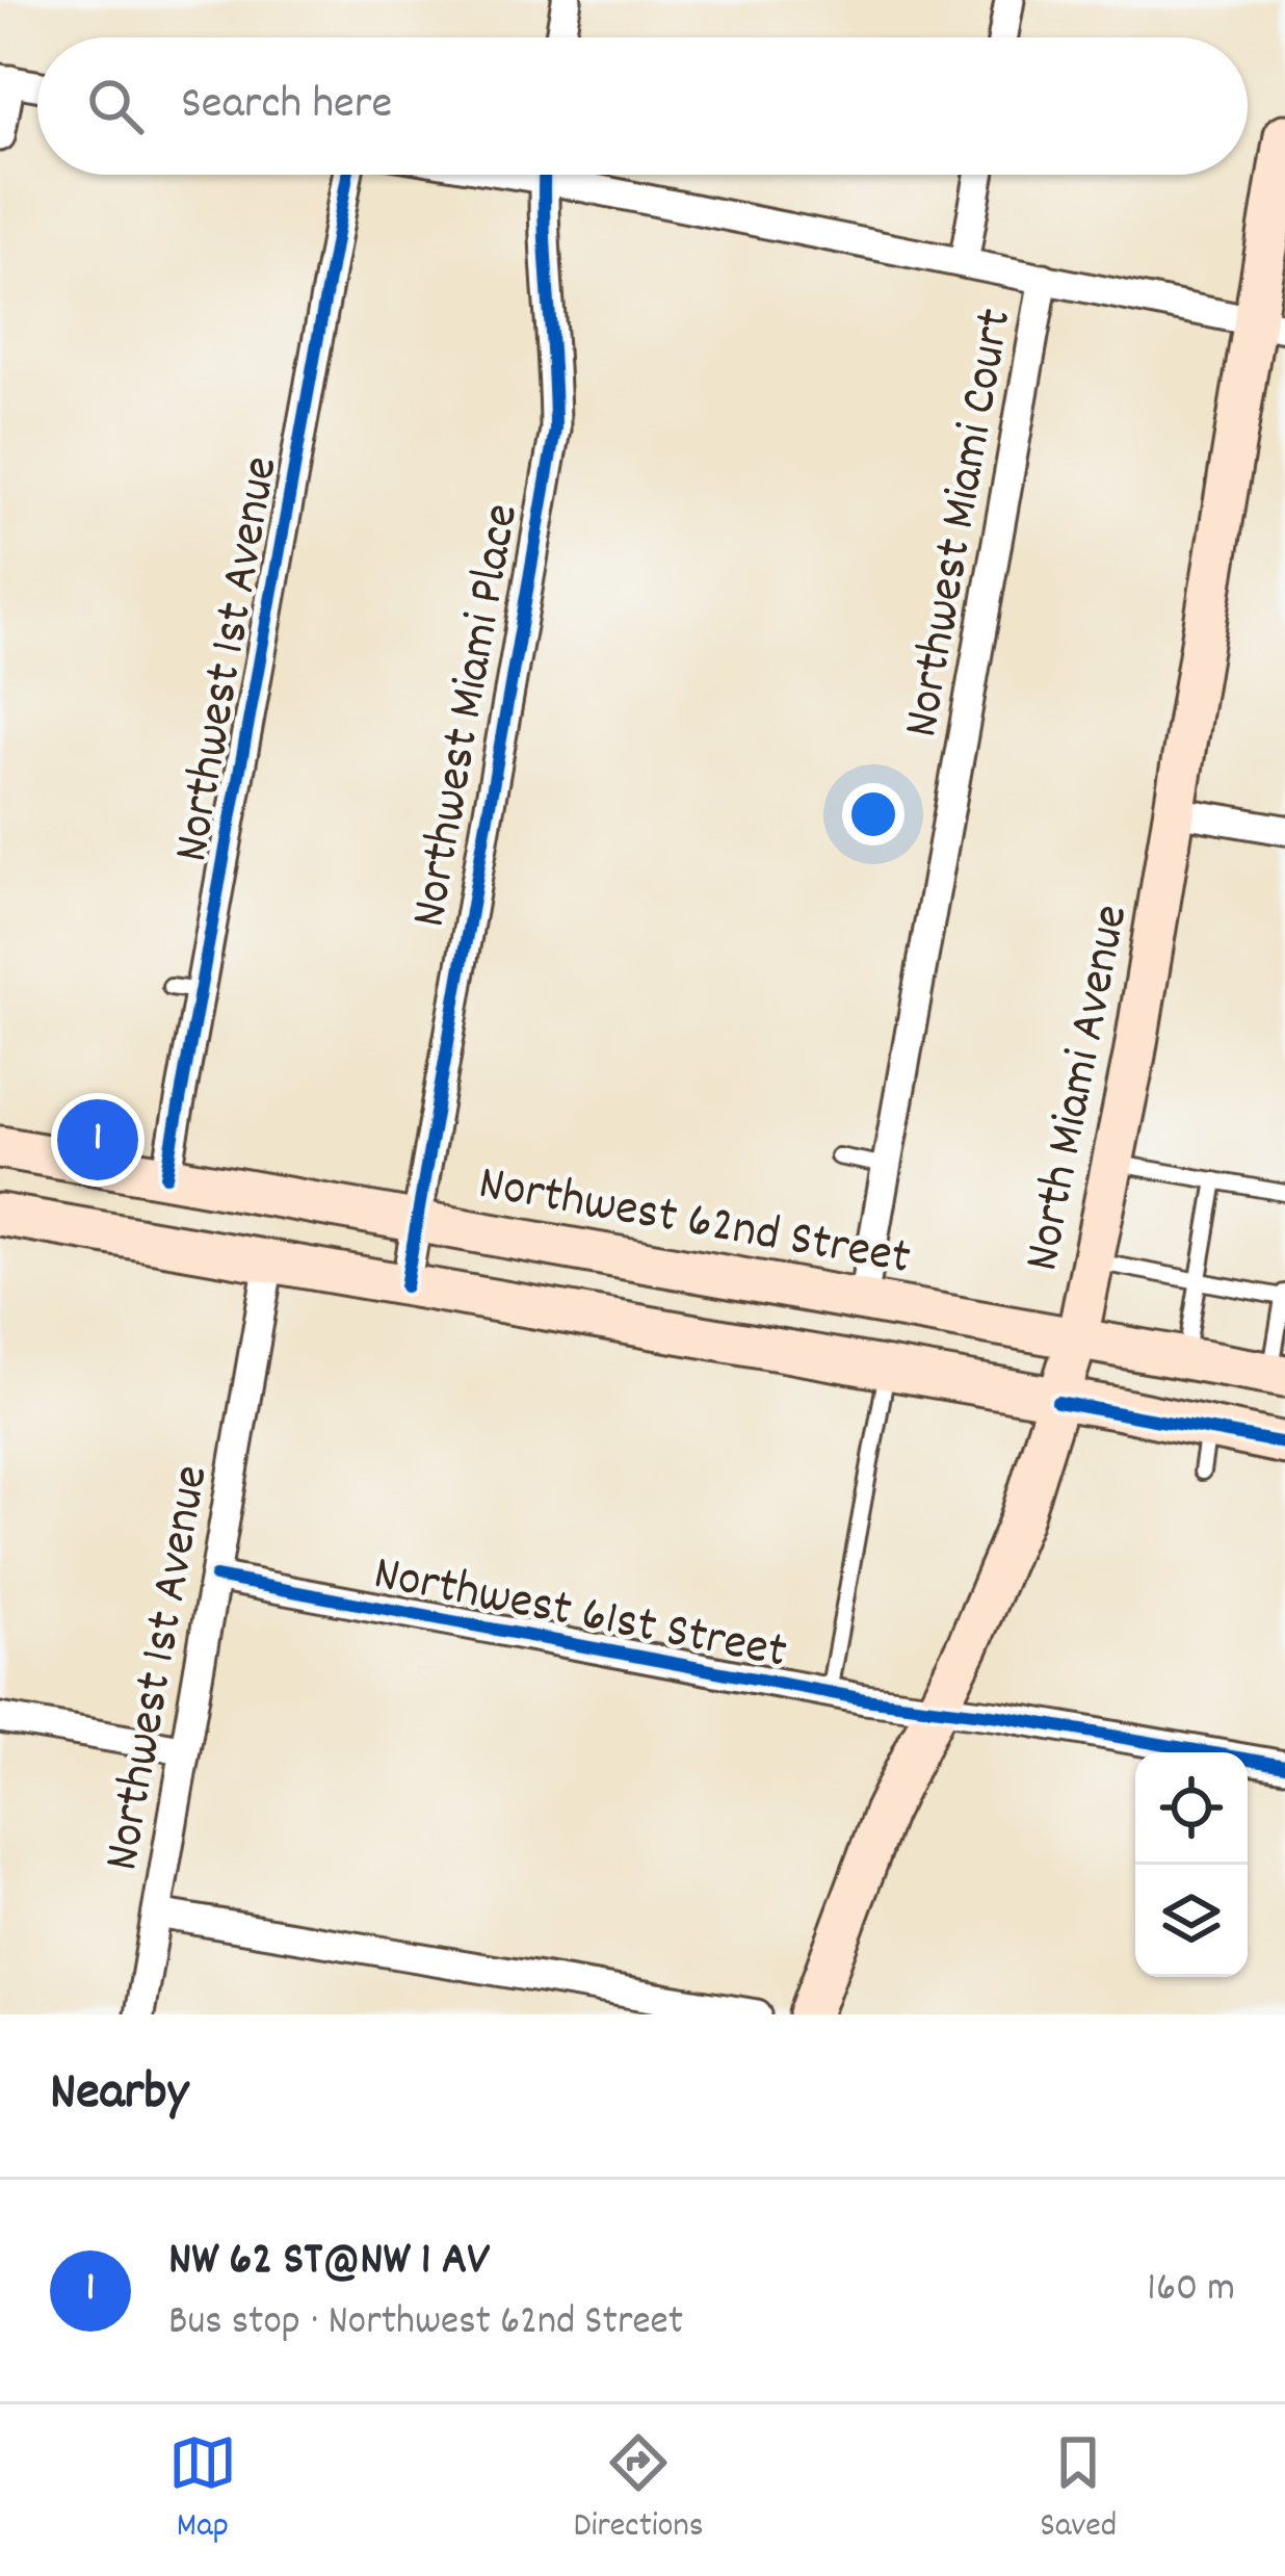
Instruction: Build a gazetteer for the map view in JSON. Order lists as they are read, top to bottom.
{
  "streets": {
    "main road": ["North Miami Avenue", "Northwest 62nd Street"],
    "street": [
      "Northwest Miami Court",
      "Northwest 1st Avenue",
      "Northwest Miami Place",
      "Northwest 61st Street"
    ]
  },
  "crossings": [
    ["Northwest Miami Court", "Northwest 62nd Street"],
    ["Northwest 1st Avenue", "Northwest 62nd Street"],
    ["Northwest 1st Avenue", "Northwest 61st Street"],
    ["Northwest Miami Place", "Northwest 62nd Street"],
    ["North Miami Avenue", "Northwest 62nd Street"],
    ["North Miami Avenue", "Northwest 61st Street"]
  ],
  "page": {
    "search": "Search here",
    "pins": "1",
    "heading": "Nearby",
    "list": [
      {
        "mark": "1",
        "name": "NW 62 ST@NW 1 AV",
        "note": "Bus stop · Northwest 62nd Street",
        "value": "160 m"
      }
    ],
    "nav": ["Map", "Directions", "Saved"]
  }
}
